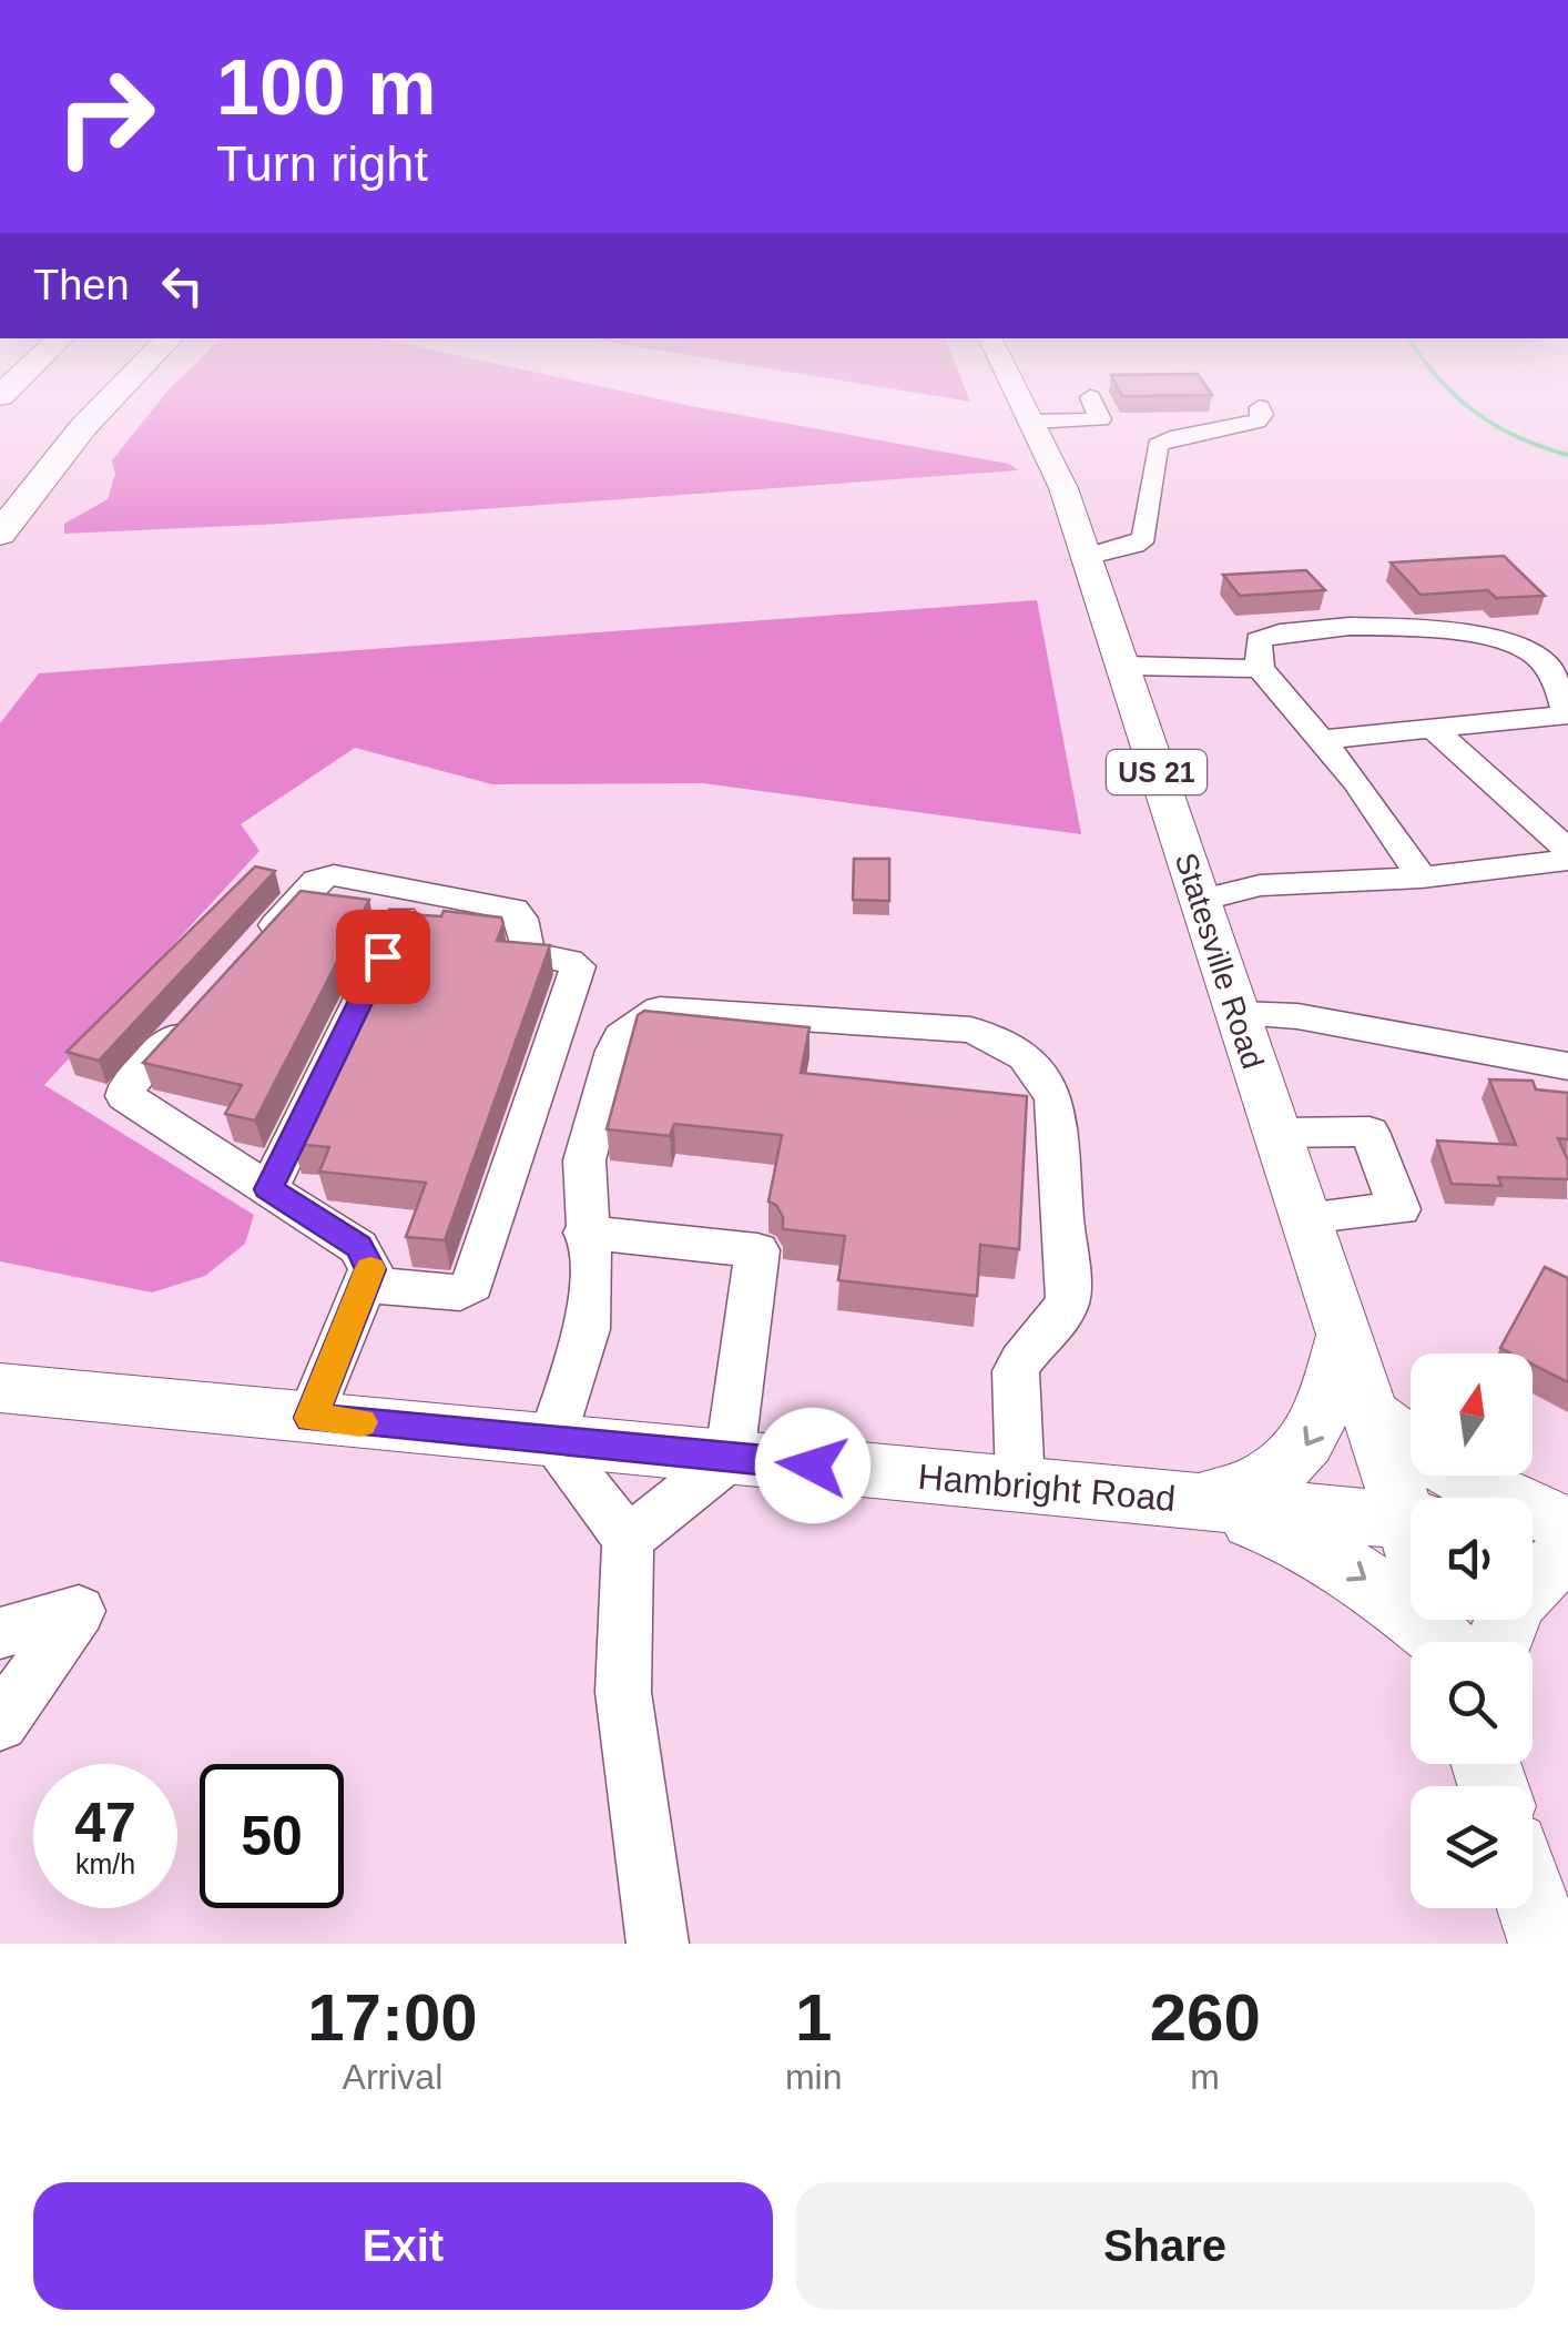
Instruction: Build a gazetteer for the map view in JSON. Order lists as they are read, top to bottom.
{
  "streets": {
    "main road": ["US 21", "Statesville Road", "Hambright Road"]
  },
  "north": "top",
  "page": {
    "turn": ["100 m", "Turn right"],
    "then": "Then",
    "speed": "47 km/h",
    "limit": "50",
    "eta": [
      "17:00",
      "Arrival",
      "1",
      "min",
      "260",
      "m"
    ],
    "buttons": ["Exit", "Share"]
  }
}
